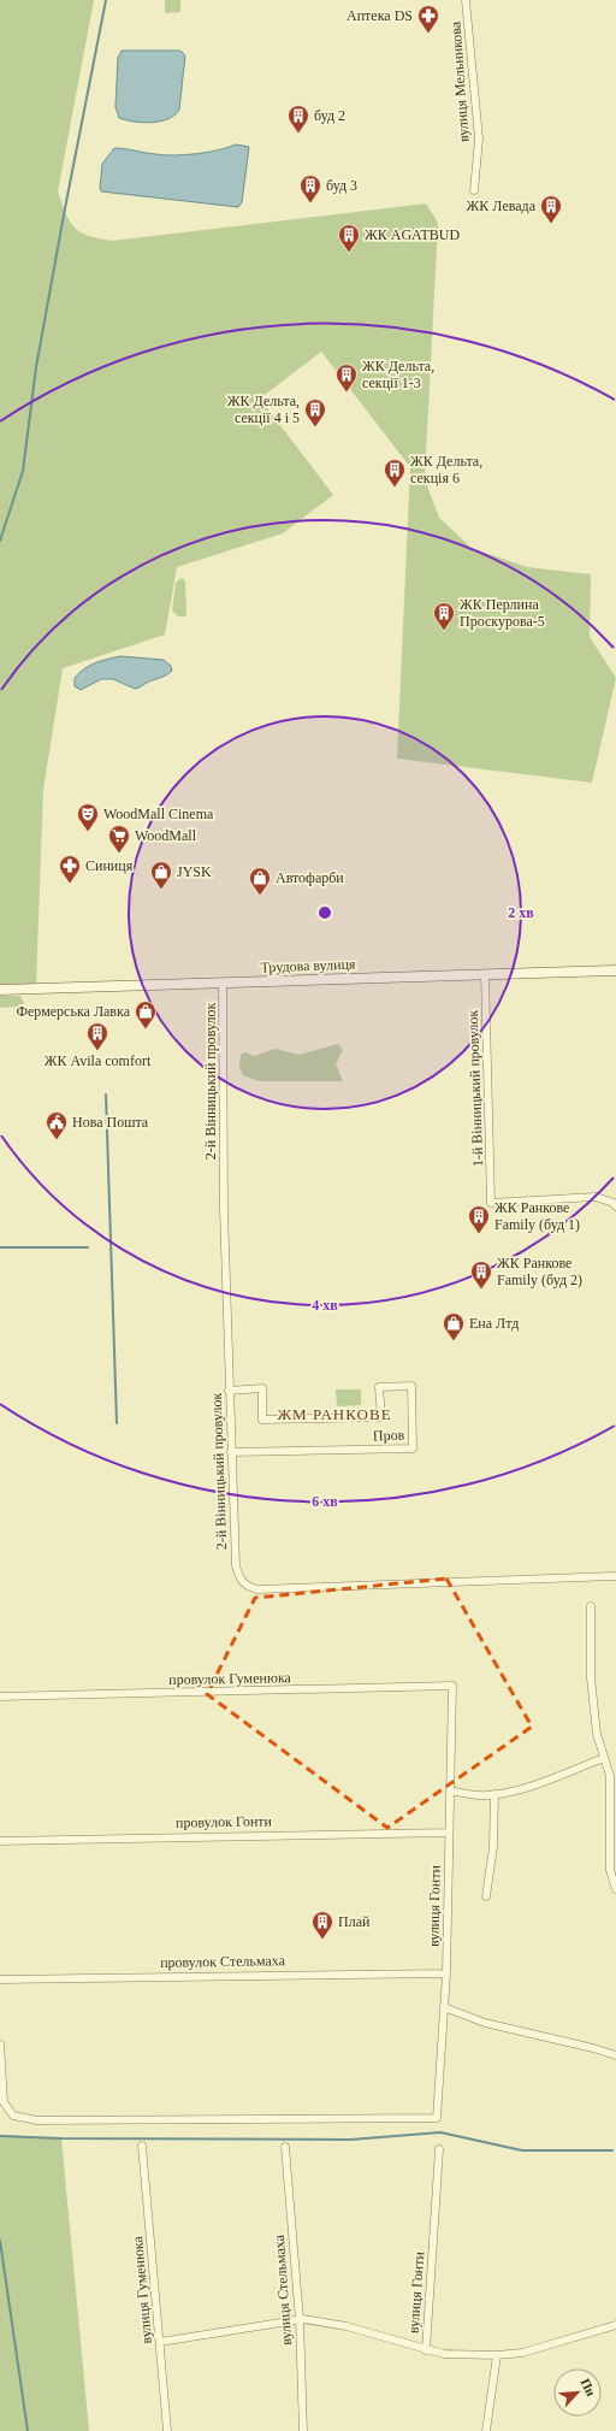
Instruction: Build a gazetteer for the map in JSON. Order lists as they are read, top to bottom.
{
  "streets": {
    "main road": ["Трудова вулиця"],
    "street": [
      "вулиця Мельникова",
      "2-й Вінницький провулок",
      "1-й Вінницький провулок",
      "Пров",
      "провулок Гуменюка",
      "провулок Гонти",
      "вулиця Гонти",
      "провулок Стельмаха",
      "вулиця Гуменюка",
      "вулиця Стельмаха"
    ]
  },
  "crossings": [
    ["Трудова вулиця", "2-й Вінницький провулок"],
    ["Трудова вулиця", "1-й Вінницький провулок"],
    ["2-й Вінницький провулок", "Пров"],
    ["провулок Гуменюка", "вулиця Гонти"],
    ["провулок Гонти", "вулиця Гонти"],
    ["вулиця Гонти", "провулок Стельмаха"]
  ],
  "districts": ["ЖМ РАНКОВЕ"],
  "places": {
    "pharmacy": ["Аптека DS", "Синиця"],
    "building": [
      "буд 2",
      "буд 3",
      "ЖК Левада",
      "ЖК AGATBUD",
      "ЖК Дельта, секції 1-3",
      "ЖК Дельта, секції 4 і 5",
      "ЖК Дельта, секція 6",
      "ЖК Перлина Проскурова-5",
      "ЖК Avila comfort",
      "ЖК Ранкове Family (буд 1)",
      "ЖК Ранкове Family (буд 2)",
      "Плай"
    ],
    "theatre": ["WoodMall Cinema"],
    "supermarket": ["WoodMall"],
    "shop": [
      "JYSK",
      "Автофарби",
      "Фермерська Лавка",
      "Ена Лтд"
    ],
    "public building": ["Нова Пошта"]
  },
  "north": "top right",
  "rings": ["2 хв", "4 хв", "6 хв"]
}
